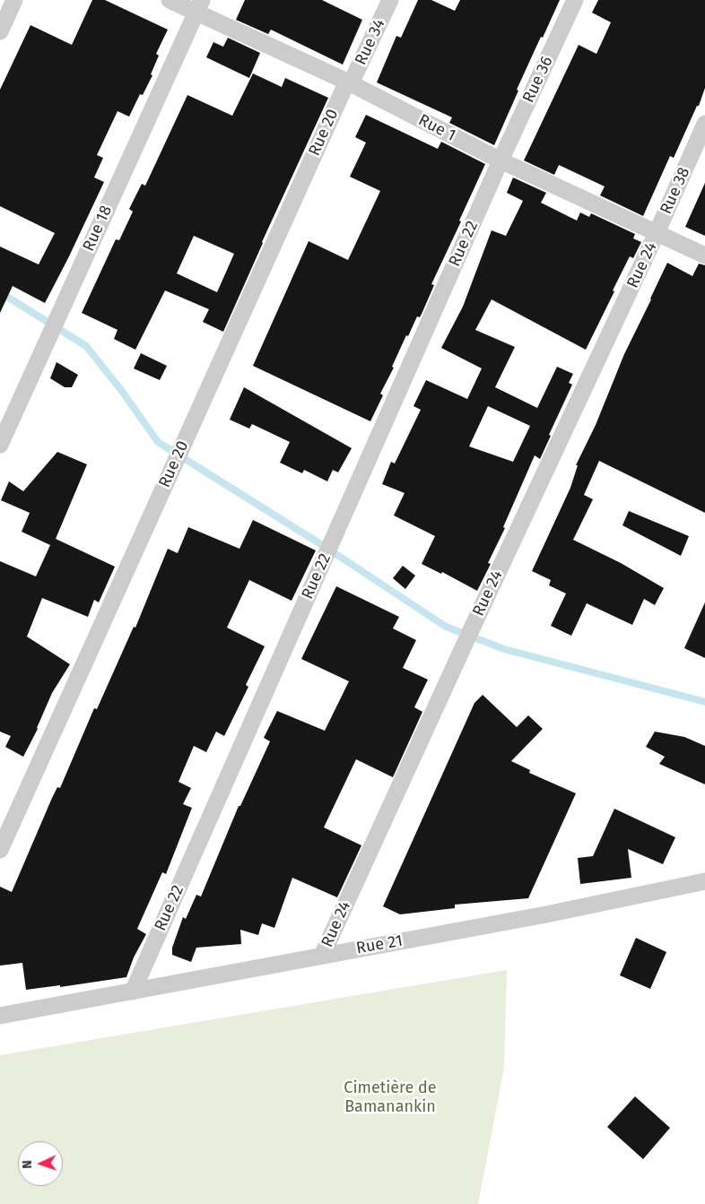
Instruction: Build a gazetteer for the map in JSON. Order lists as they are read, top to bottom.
{
  "streets": {
    "street": [
      "Rue 34",
      "Rue 36",
      "Rue 1",
      "Rue 20",
      "Rue 38",
      "Rue 18",
      "Rue 22",
      "Rue 24",
      "Rue 21"
    ]
  },
  "crossings": [
    ["Rue 34", "Rue 1"],
    ["Rue 34", "Rue 20"],
    ["Rue 36", "Rue 1"],
    ["Rue 36", "Rue 22"],
    ["Rue 1", "Rue 20"],
    ["Rue 1", "Rue 38"],
    ["Rue 1", "Rue 18"],
    ["Rue 1", "Rue 22"],
    ["Rue 1", "Rue 24"],
    ["Rue 38", "Rue 24"],
    ["Rue 22", "Rue 21"],
    ["Rue 24", "Rue 21"]
  ],
  "parks": ["Cimetière de Bamanankin"],
  "north": "left"
}
